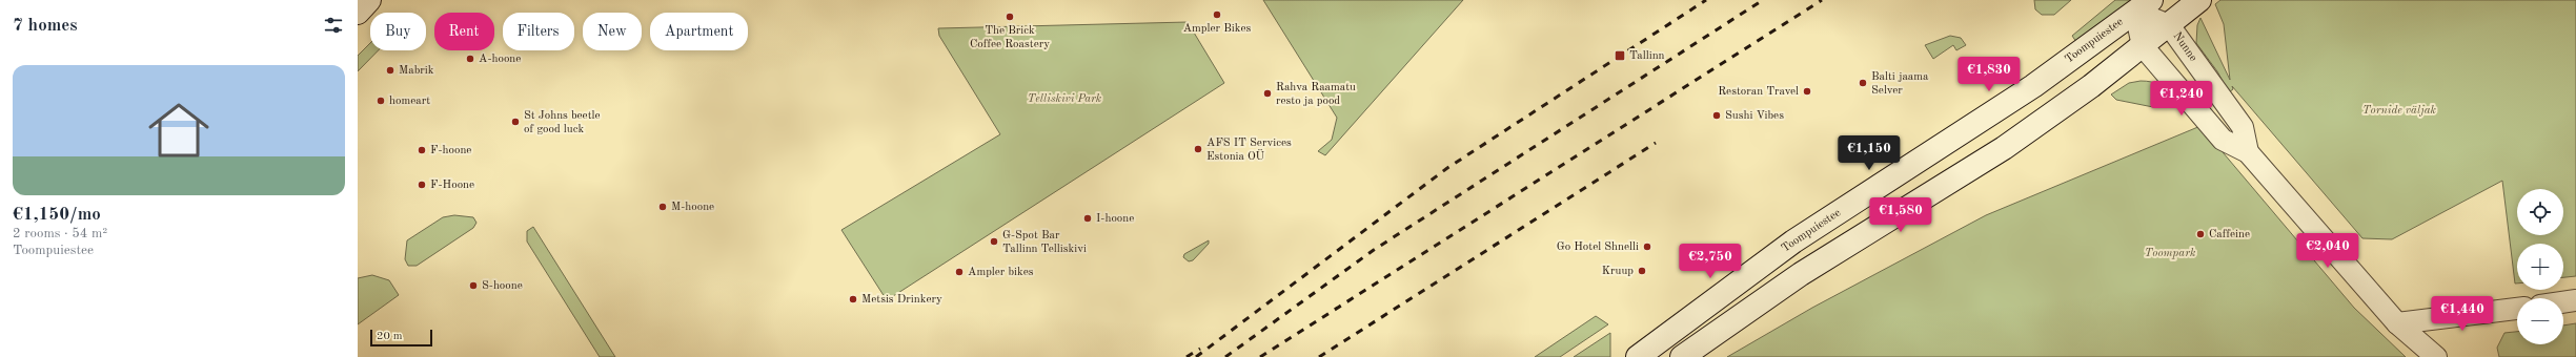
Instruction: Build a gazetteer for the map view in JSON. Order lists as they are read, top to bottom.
{
  "streets": {
    "main road": ["Toompuiestee"],
    "street": ["Nunne"]
  },
  "crossings": [
    ["Toompuiestee", "Nunne"]
  ],
  "parks": ["Telliskivi Park", "Tornide väljak", "Toompark"],
  "places": {
    "other": [
      "Ampler Bikes",
      "The Brick Coffee Roastery",
      "A-hoone",
      "Mabrik",
      "Balti jaama Selver",
      "Restoran Travel",
      "Rahva Raamatu resto ja pood",
      "homeart",
      "Sushi Vibes",
      "St Johns beetle of good luck",
      "AFS IT Services Estonia OÜ",
      "F-hoone",
      "F-Hoone",
      "M-hoone",
      "I-hoone",
      "Caffeine",
      "G-Spot Bar Tallinn Telliskivi",
      "Go Hotel Shnelli",
      "Kruup",
      "Ampler bikes",
      "S-hoone",
      "Metsis Drinkery"
    ],
    "transit": ["Tallinn"]
  },
  "scale_bar": "20 m",
  "page": {
    "heading": "7 homes",
    "chip": [
      "Buy",
      "Rent",
      "Filters",
      "New",
      "Apartment"
    ],
    "list": [
      {
        "name": "€1,150/mo",
        "note": "2 rooms · 54 m² · Toompuiestee"
      }
    ],
    "price": [
      "€1,830",
      "€1,240",
      "€1,150",
      "€1,580",
      "€2,040",
      "€2,750",
      "€1,440"
    ],
    "map_buttons": ["+", "−"],
    "scale": "20 m"
  }
}
